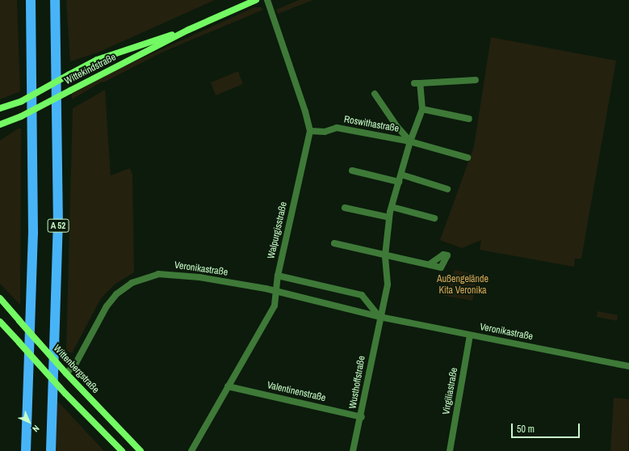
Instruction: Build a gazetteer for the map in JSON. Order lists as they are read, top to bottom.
{
  "streets": {
    "highway": ["A 52"],
    "street": [
      "Wittekindstraße",
      "Roswithastraße",
      "Walpurgisstraße",
      "Veronikastraße",
      "Wittenbergstraße",
      "Wusthoffstraße",
      "Virgiliastraße",
      "Valentinenstraße"
    ]
  },
  "crossings": [
    ["Roswithastraße", "Walpurgisstraße"],
    ["Roswithastraße", "Veronikastraße"],
    ["Roswithastraße", "Wusthoffstraße"],
    ["Walpurgisstraße", "Veronikastraße"],
    ["Walpurgisstraße", "Valentinenstraße"],
    ["Veronikastraße", "Wittenbergstraße"],
    ["Veronikastraße", "Wusthoffstraße"],
    ["Veronikastraße", "Virgiliastraße"],
    ["Wusthoffstraße", "Valentinenstraße"]
  ],
  "parks": ["Außengelände Kita Veronika"],
  "scale_bar": "50 m",
  "north": "bottom right"
}
